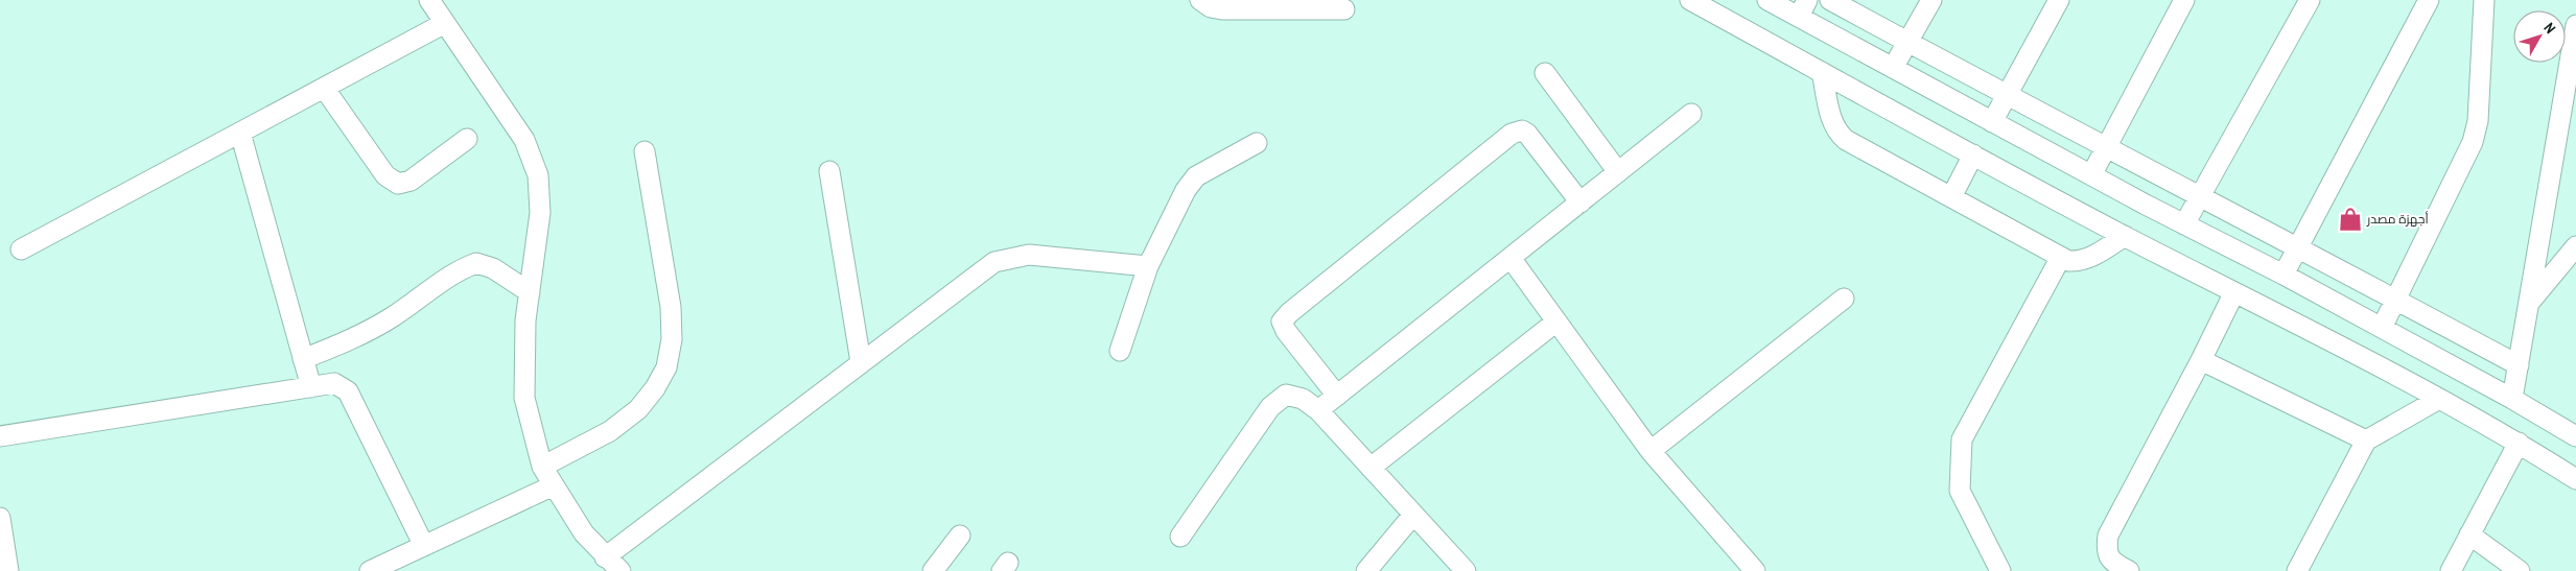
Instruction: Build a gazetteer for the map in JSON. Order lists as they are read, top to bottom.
{
  "places": {
    "shop": ["أجهزة مصدر"]
  },
  "north": "top right"
}
